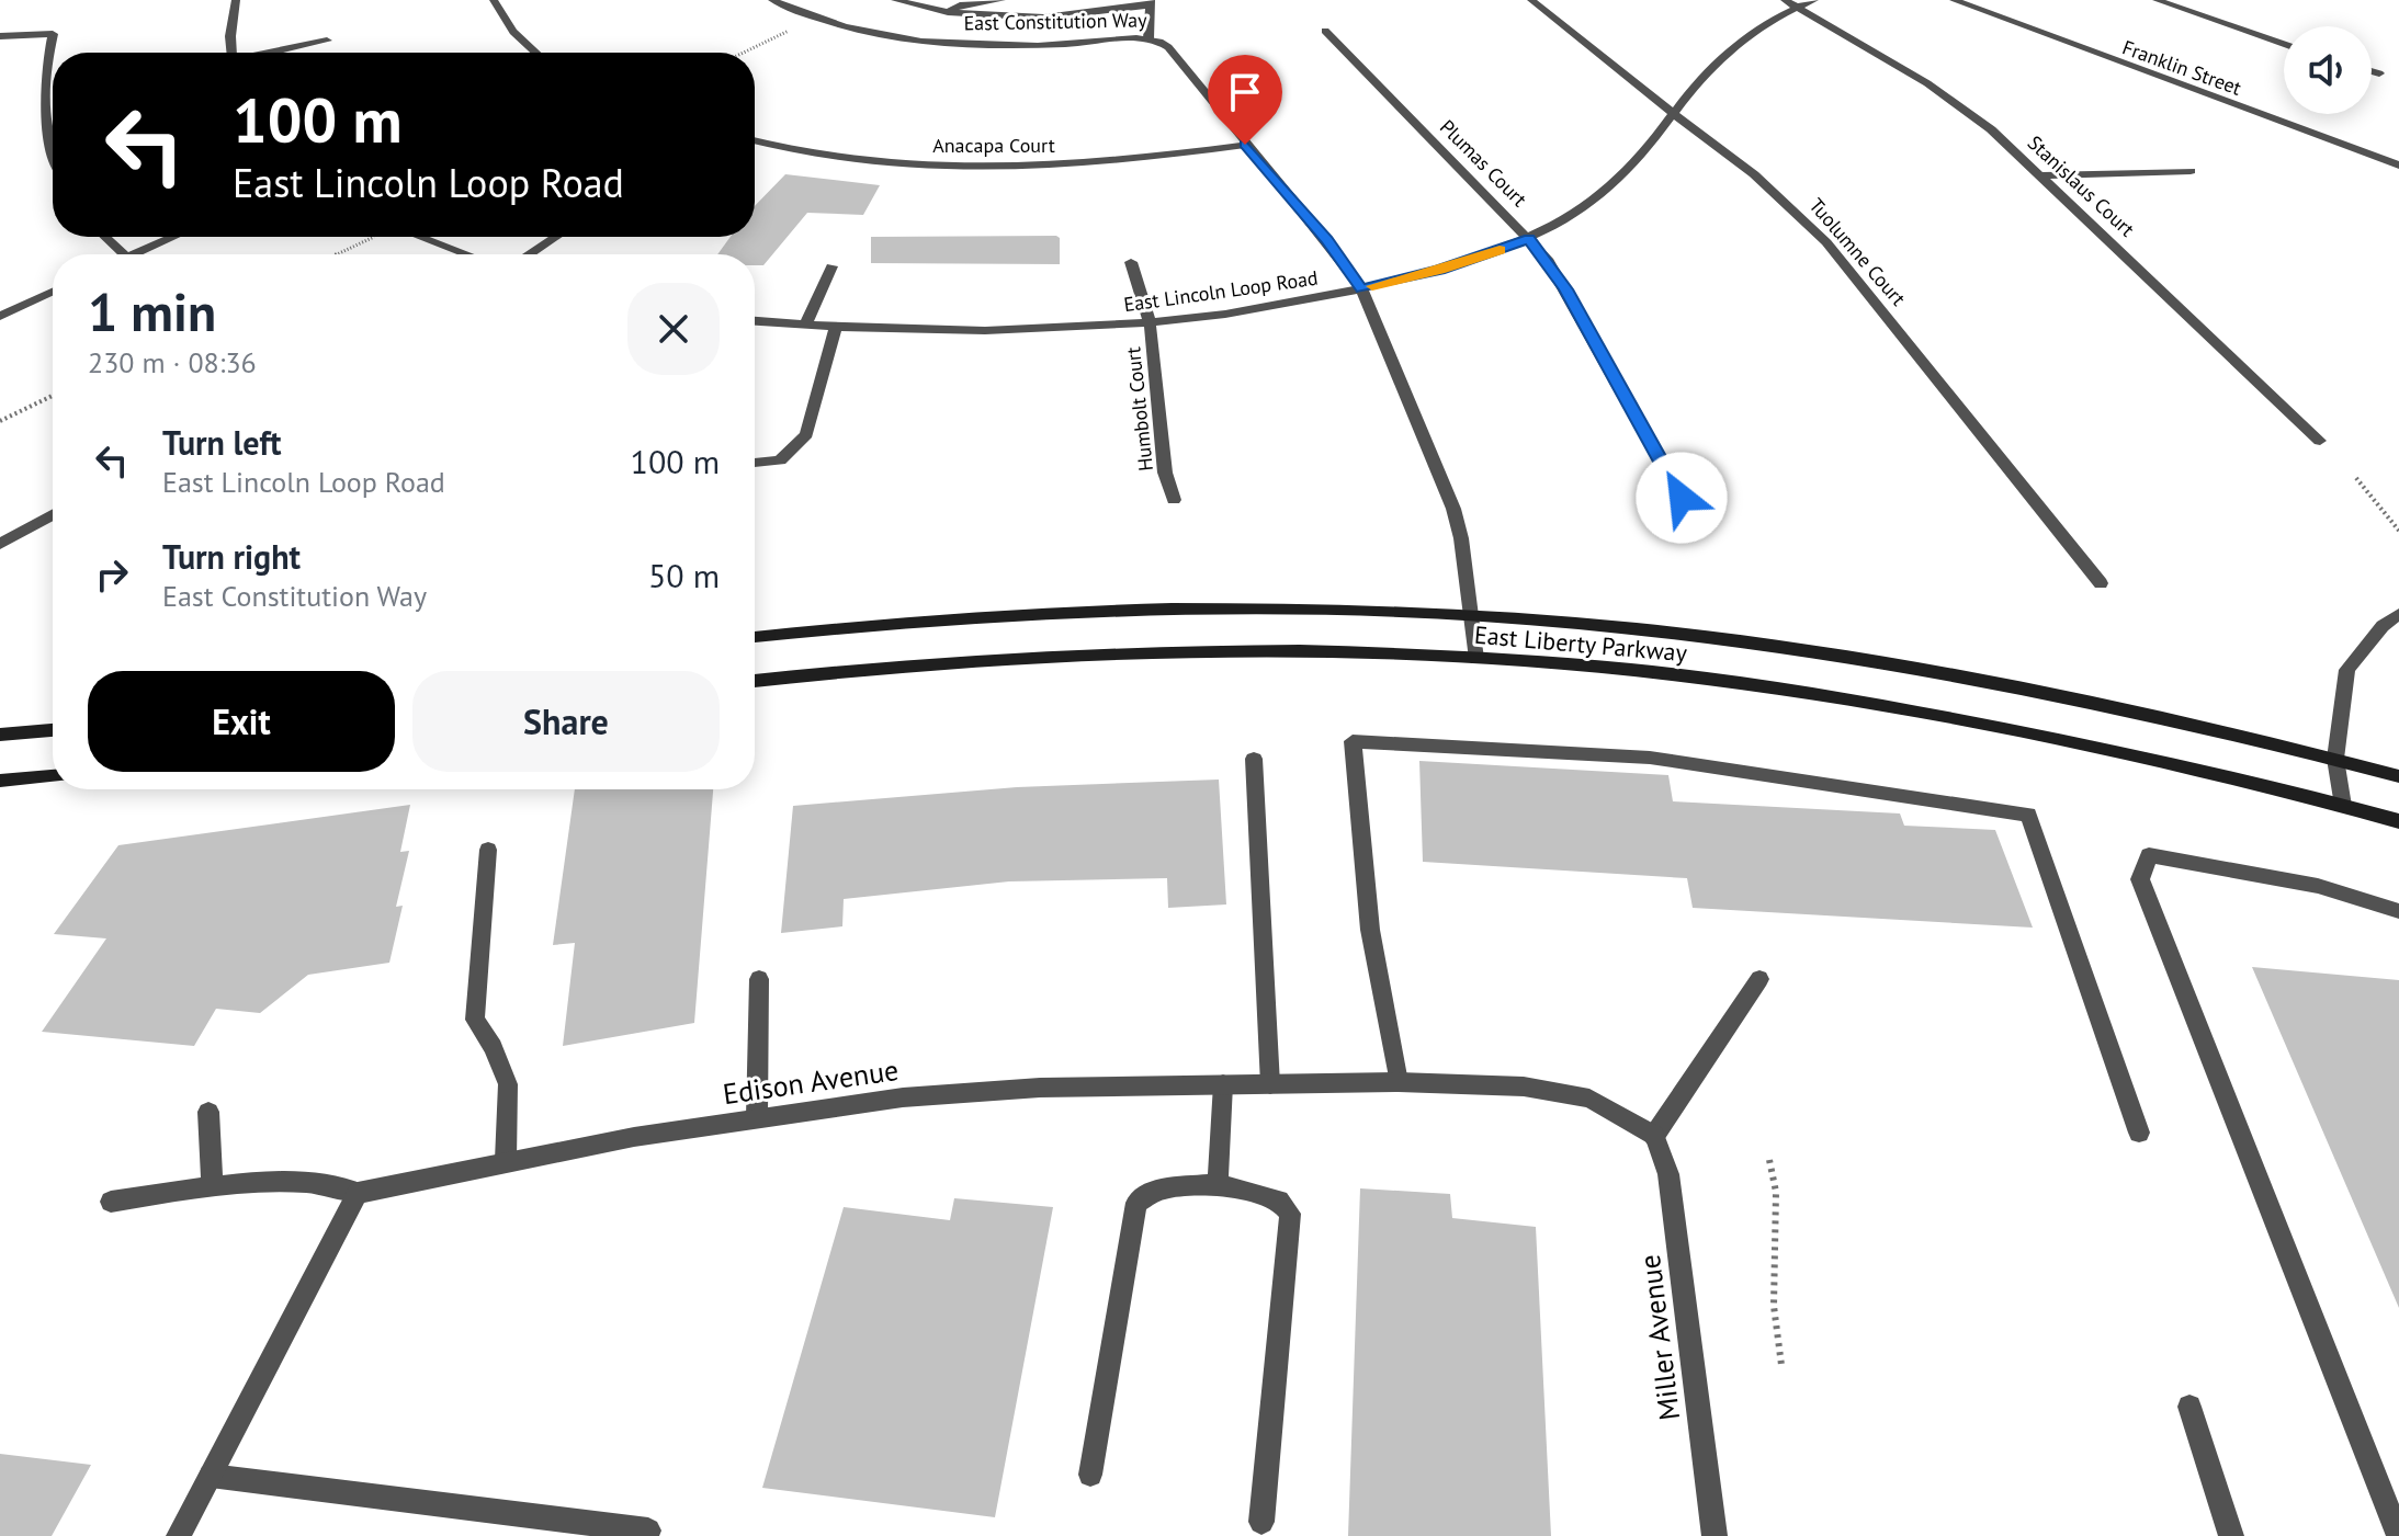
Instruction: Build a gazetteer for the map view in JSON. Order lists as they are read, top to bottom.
{
  "streets": {
    "street": [
      "East Constitution Way",
      "Franklin Street",
      "Anacapa Court",
      "Plumas Court",
      "Stanislaus Court",
      "Tuolumne Court",
      "East Lincoln Loop Road",
      "Humbolt Court",
      "East Liberty Parkway",
      "Edison Avenue",
      "Miller Avenue"
    ]
  },
  "crossings": [
    ["East Constitution Way", "Anacapa Court"],
    ["East Constitution Way", "East Lincoln Loop Road"],
    ["East Constitution Way", "East Liberty Parkway"],
    ["Plumas Court", "East Lincoln Loop Road"],
    ["Stanislaus Court", "East Lincoln Loop Road"],
    ["Tuolumne Court", "East Lincoln Loop Road"],
    ["East Lincoln Loop Road", "Humbolt Court"],
    ["Edison Avenue", "Miller Avenue"]
  ],
  "page": {
    "turn": ["100 m", "East Lincoln Loop Road"],
    "heading": ["1 min", "230 m · 08:36"],
    "list": [
      {
        "name": "Turn left",
        "note": "East Lincoln Loop Road",
        "value": "100 m"
      },
      {
        "name": "Turn right",
        "note": "East Constitution Way",
        "value": "50 m"
      }
    ],
    "buttons": ["Exit", "Share"]
  }
}
